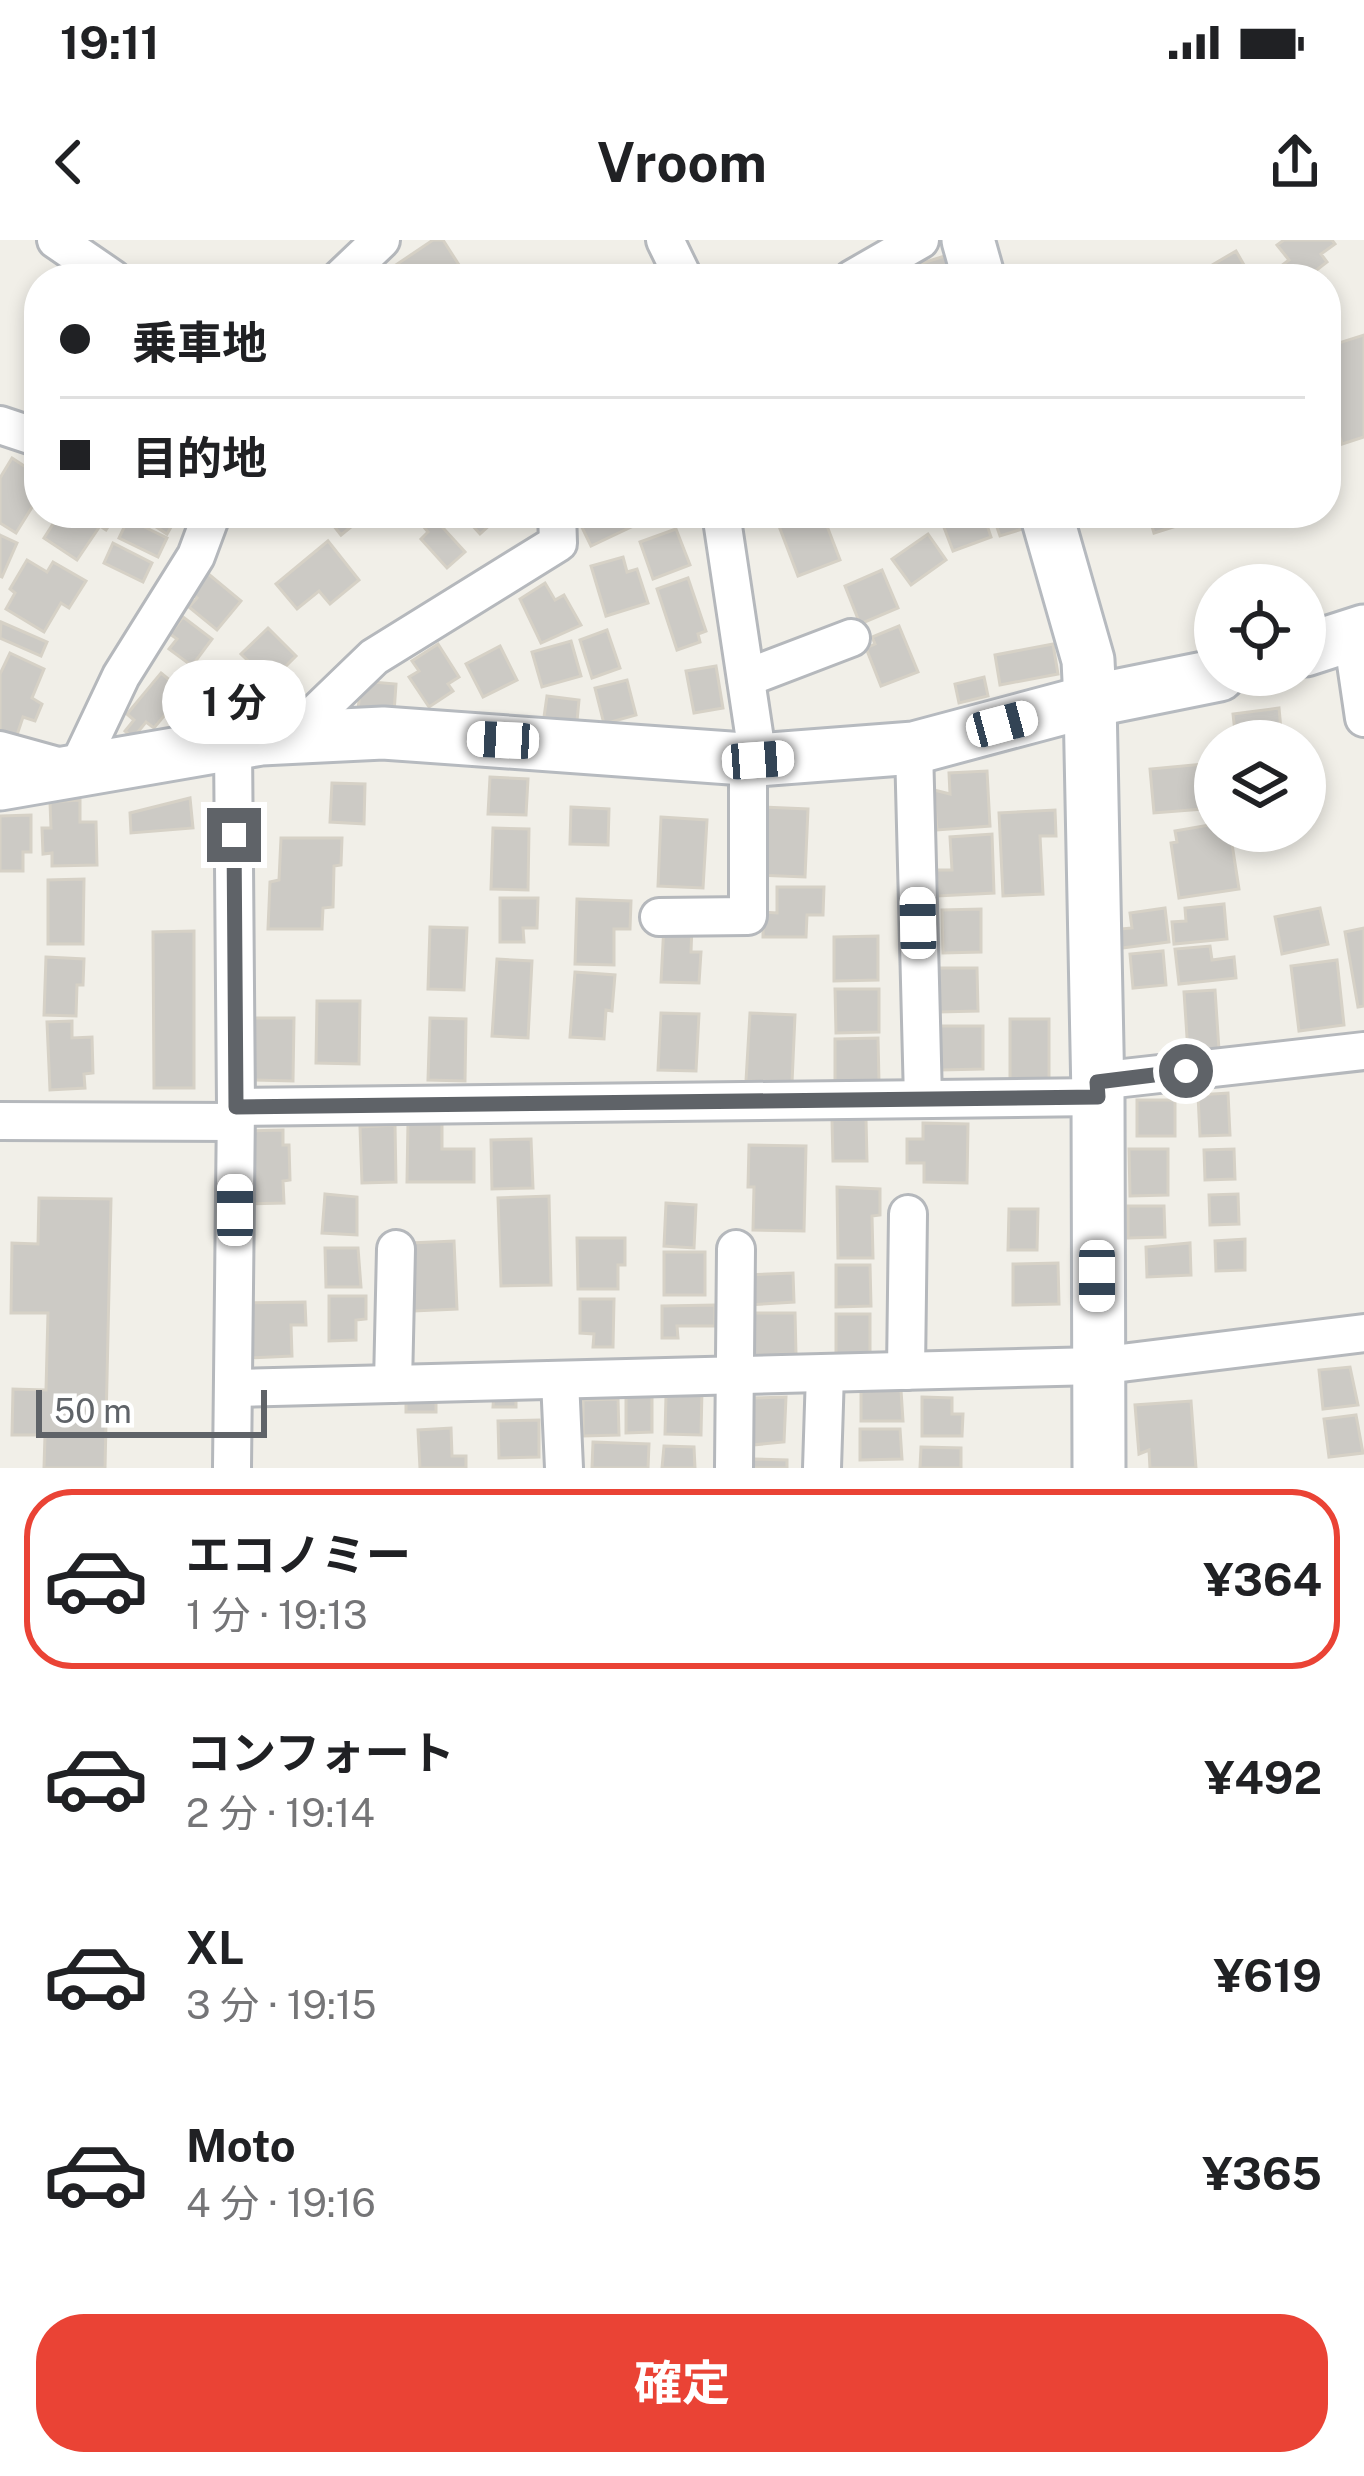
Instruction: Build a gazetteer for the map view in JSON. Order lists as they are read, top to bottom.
{
  "scale_bar": "50 m",
  "page": {
    "status": "19:11",
    "header": "Vroom",
    "banner": ["乗車地", "目的地"],
    "bubble": "1 分",
    "scale": "50 m",
    "list": [
      {
        "name": "エコノミー",
        "note": "1 分 · 19:13",
        "value": "¥364"
      },
      {
        "name": "コンフォート",
        "note": "2 分 · 19:14",
        "value": "¥492"
      },
      {
        "name": "XL",
        "note": "3 分 · 19:15",
        "value": "¥619"
      },
      {
        "name": "Moto",
        "note": "4 分 · 19:16",
        "value": "¥365"
      }
    ],
    "buttons": "確定"
  }
}
